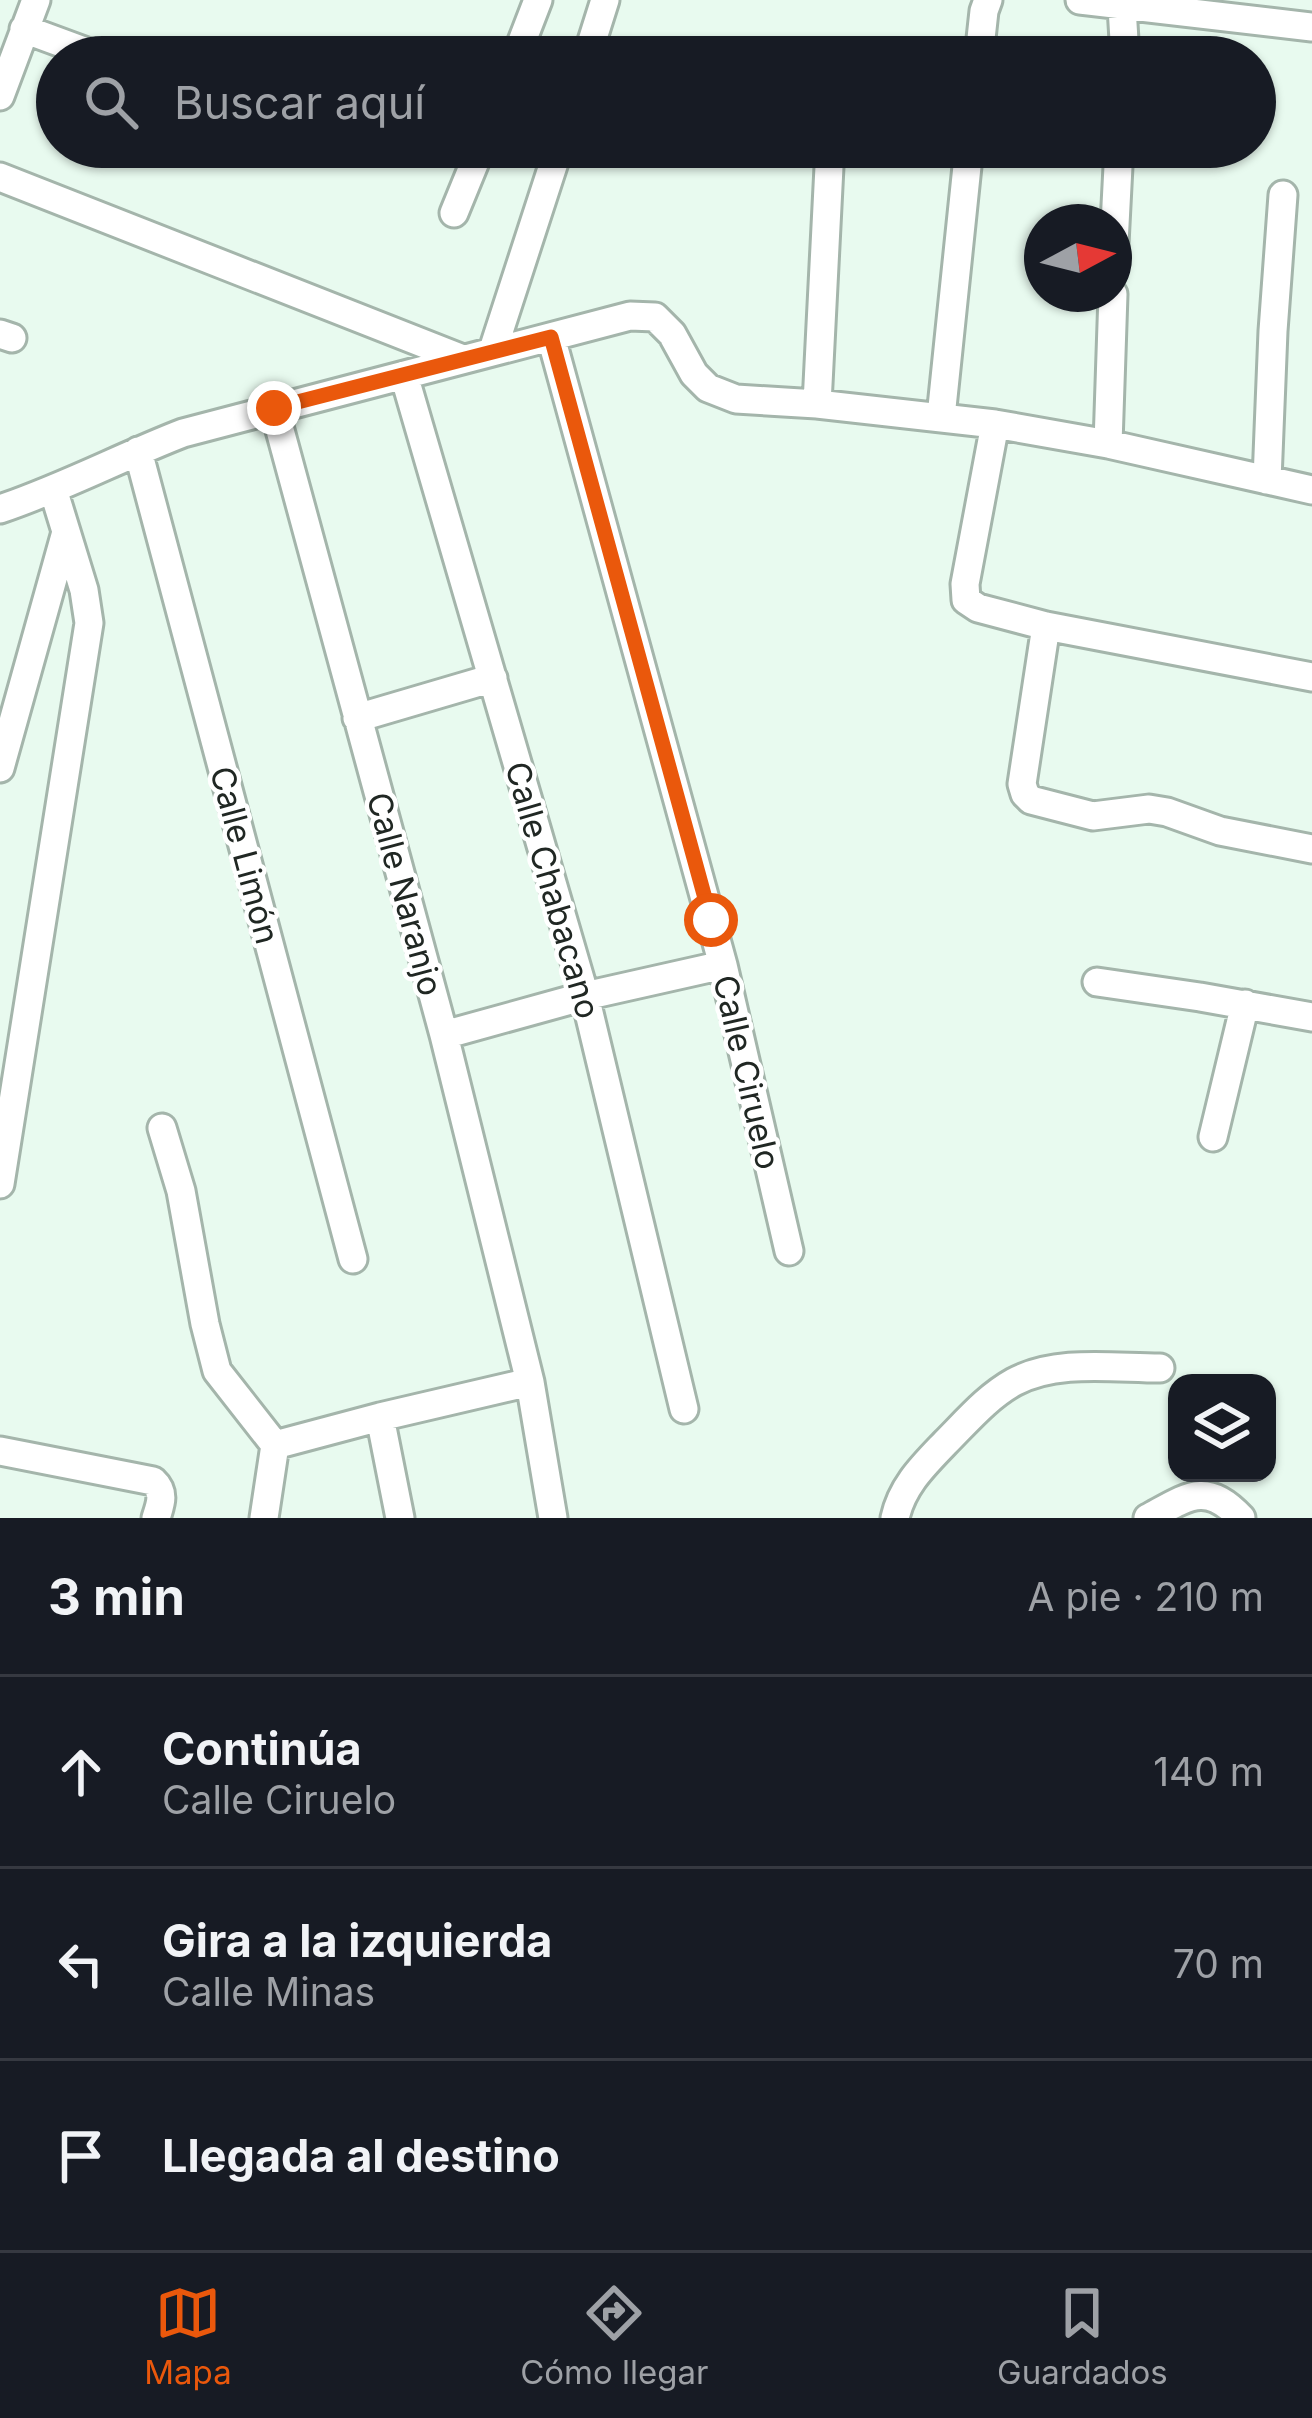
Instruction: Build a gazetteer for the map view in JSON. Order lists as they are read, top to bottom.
{
  "streets": {
    "street": [
      "Calle Limón",
      "Calle Chabacano",
      "Calle Naranjo",
      "Calle Ciruelo"
    ]
  },
  "north": "right",
  "page": {
    "search": "Buscar aquí",
    "heading": ["3 min", "A pie · 210 m"],
    "list": [
      ["Continúa", "Calle Ciruelo", "140 m"],
      ["Gira a la izquierda", "Calle Minas", "70 m"],
      "Llegada al destino"
    ],
    "nav": ["Mapa", "Cómo llegar", "Guardados"]
  }
}
